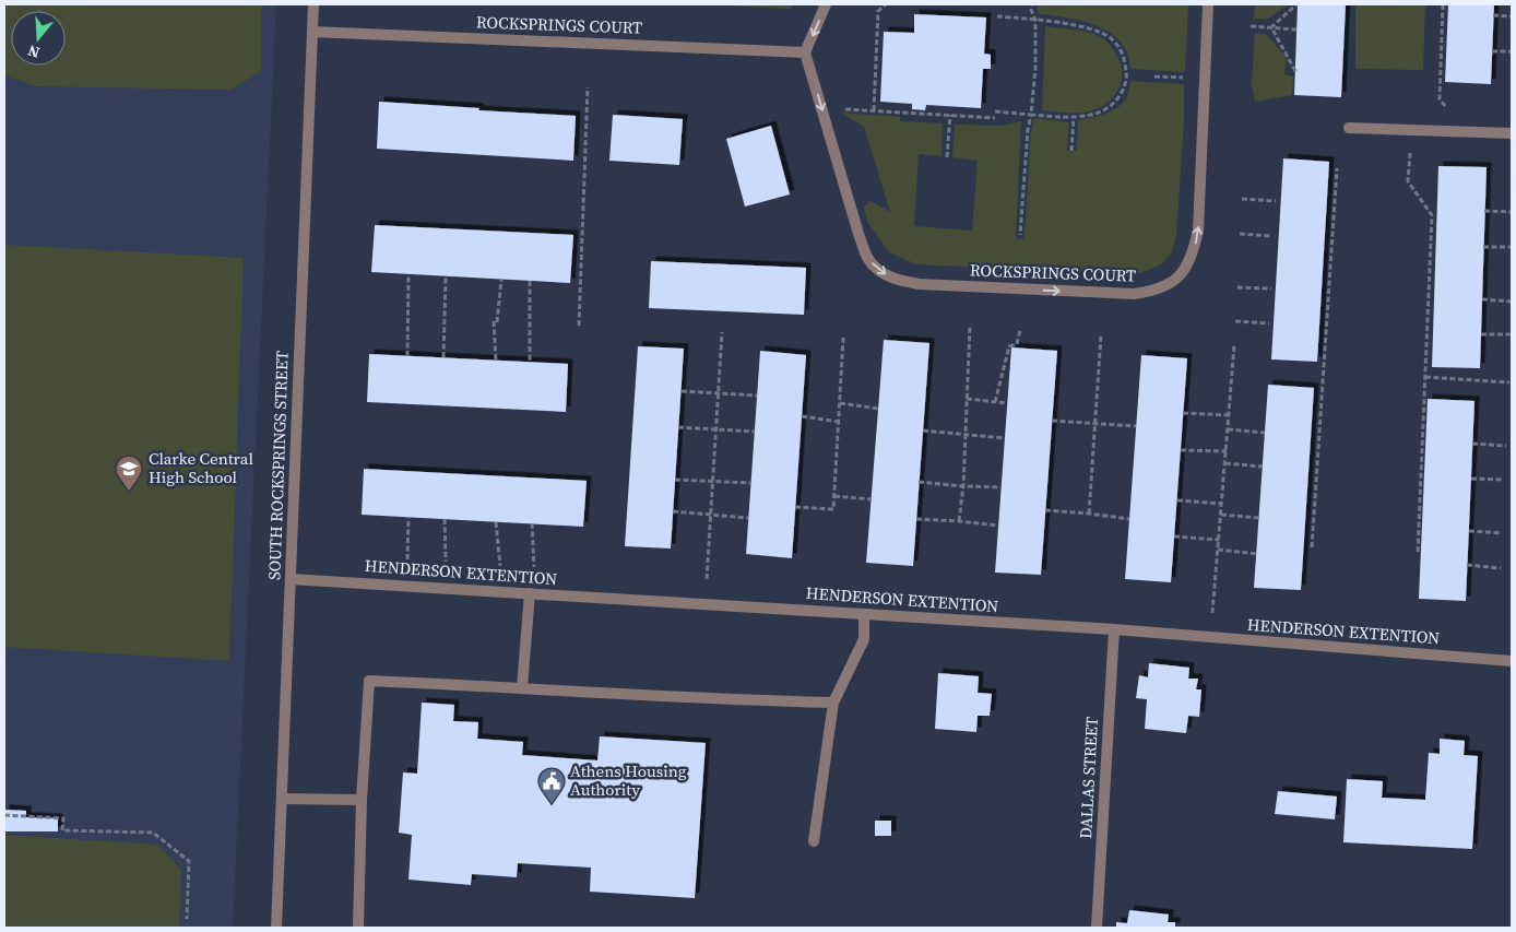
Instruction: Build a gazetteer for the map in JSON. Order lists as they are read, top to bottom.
{
  "streets": {
    "street": [
      "ROCKSPRINGS COURT",
      "SOUTH ROCKSPRINGS STREET",
      "HENDERSON EXTENTION",
      "DALLAS STREET"
    ]
  },
  "crossings": [
    ["ROCKSPRINGS COURT", "SOUTH ROCKSPRINGS STREET"],
    ["SOUTH ROCKSPRINGS STREET", "HENDERSON EXTENTION"],
    ["HENDERSON EXTENTION", "DALLAS STREET"]
  ],
  "places": {
    "school or university": ["Clarke Central High School"],
    "public building": ["Athens Housing Authority"]
  },
  "north": "bottom"
}
